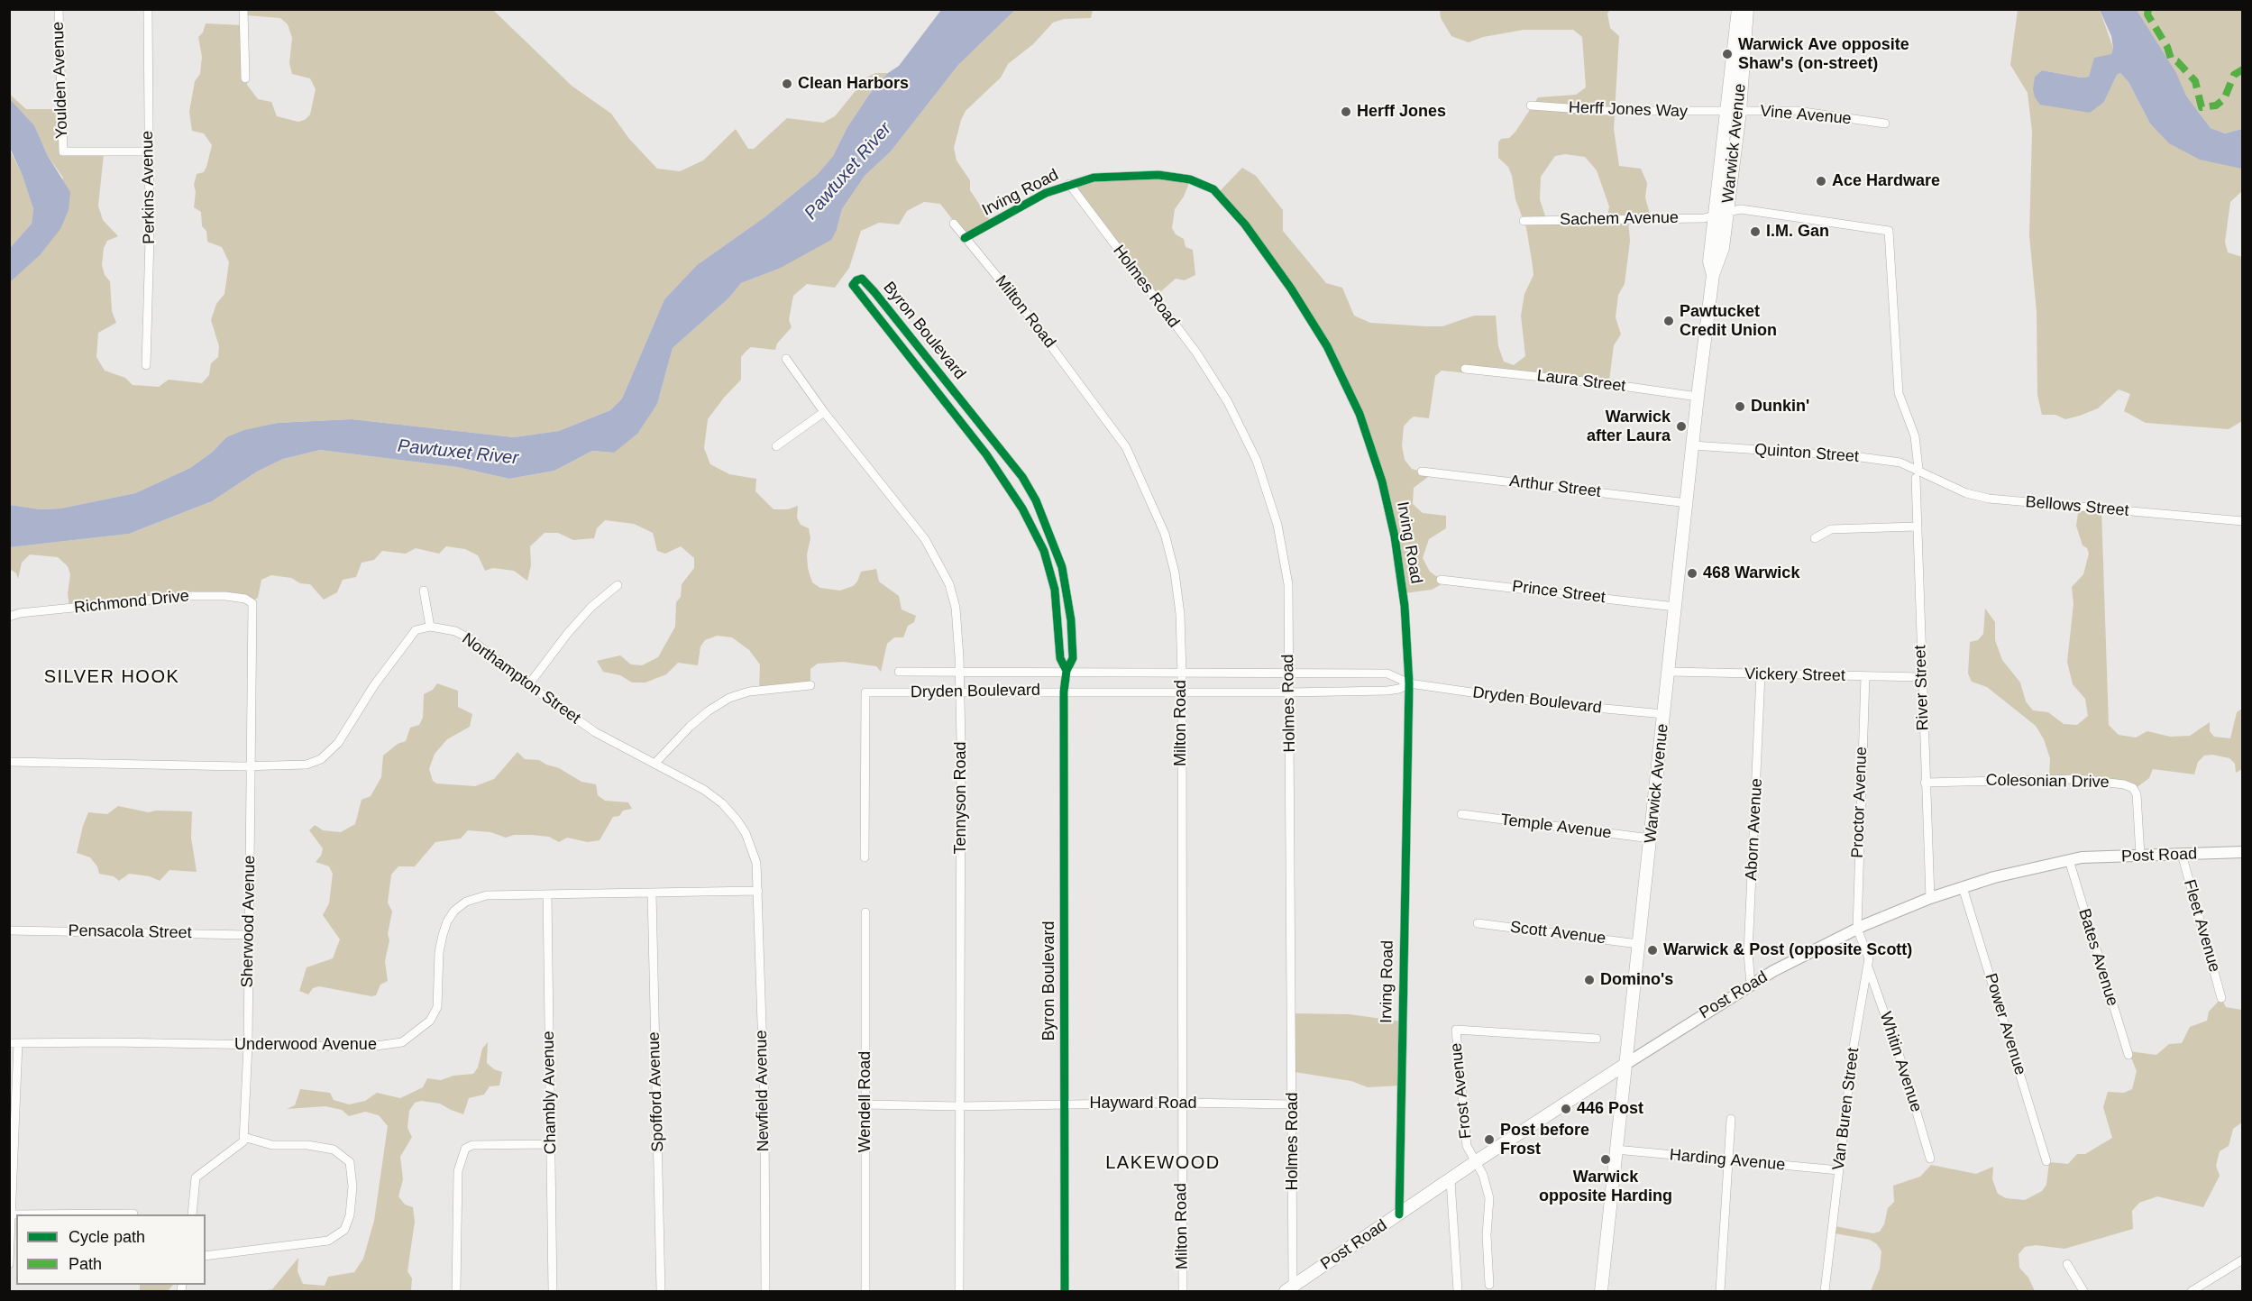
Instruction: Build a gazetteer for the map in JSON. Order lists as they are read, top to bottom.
{
  "streets": {
    "main road": ["Warwick Avenue", "Post Road"],
    "street": [
      "Youlden Avenue",
      "Herff Jones Way",
      "Vine Avenue",
      "Perkins Avenue",
      "Irving Road",
      "Sachem Avenue",
      "Holmes Road",
      "Milton Road",
      "Byron Boulevard",
      "Laura Street",
      "Quinton Street",
      "Arthur Street",
      "Bellows Street",
      "Prince Street",
      "Richmond Drive",
      "Vickery Street",
      "Northampton Street",
      "River Street",
      "Dryden Boulevard",
      "Colesonian Drive",
      "Tennyson Road",
      "Proctor Avenue",
      "Temple Avenue",
      "Aborn Avenue",
      "Sherwood Avenue",
      "Fleet Avenue",
      "Pensacola Street",
      "Scott Avenue",
      "Bates Avenue",
      "Power Avenue",
      "Underwood Avenue",
      "Whitin Avenue",
      "Newfield Avenue",
      "Frost Avenue",
      "Spofford Avenue",
      "Chambly Avenue",
      "Wendell Road",
      "Hayward Road",
      "Van Buren Street",
      "Harding Avenue"
    ]
  },
  "crossings": [
    ["Youlden Avenue", "Perkins Avenue"],
    ["Herff Jones Way", "Vine Avenue"],
    ["Herff Jones Way", "Warwick Avenue"],
    ["Vine Avenue", "Warwick Avenue"],
    ["Warwick Avenue", "Sachem Avenue"],
    ["Warwick Avenue", "Laura Street"],
    ["Warwick Avenue", "Quinton Street"],
    ["Warwick Avenue", "Arthur Street"],
    ["Warwick Avenue", "Prince Street"],
    ["Warwick Avenue", "Vickery Street"],
    ["Warwick Avenue", "River Street"],
    ["Warwick Avenue", "Dryden Boulevard"],
    ["Warwick Avenue", "Temple Avenue"],
    ["Warwick Avenue", "Post Road"],
    ["Warwick Avenue", "Scott Avenue"],
    ["Warwick Avenue", "Harding Avenue"],
    ["Irving Road", "Holmes Road"],
    ["Irving Road", "Milton Road"],
    ["Irving Road", "Dryden Boulevard"],
    ["Irving Road", "Post Road"],
    ["Holmes Road", "Dryden Boulevard"],
    ["Holmes Road", "Post Road"],
    ["Holmes Road", "Hayward Road"],
    ["Milton Road", "Dryden Boulevard"],
    ["Milton Road", "Hayward Road"],
    ["Byron Boulevard", "Dryden Boulevard"],
    ["Byron Boulevard", "Hayward Road"],
    ["Quinton Street", "Bellows Street"],
    ["Quinton Street", "River Street"],
    ["Bellows Street", "River Street"],
    ["Richmond Drive", "Sherwood Avenue"],
    ["Vickery Street", "River Street"],
    ["Vickery Street", "Proctor Avenue"],
    ["Vickery Street", "Aborn Avenue"],
    ["Northampton Street", "Underwood Avenue"],
    ["Northampton Street", "Newfield Avenue"],
    ["River Street", "Colesonian Drive"],
    ["River Street", "Post Road"],
    ["Dryden Boulevard", "Tennyson Road"],
    ["Colesonian Drive", "Post Road"],
    ["Tennyson Road", "Hayward Road"],
    ["Proctor Avenue", "Post Road"],
    ["Proctor Avenue", "Van Buren Street"],
    ["Aborn Avenue", "Post Road"],
    ["Post Road", "Fleet Avenue"],
    ["Post Road", "Bates Avenue"],
    ["Post Road", "Power Avenue"],
    ["Post Road", "Frost Avenue"],
    ["Post Road", "Van Buren Street"],
    ["Sherwood Avenue", "Pensacola Street"],
    ["Sherwood Avenue", "Underwood Avenue"],
    ["Underwood Avenue", "Newfield Avenue"],
    ["Underwood Avenue", "Spofford Avenue"],
    ["Underwood Avenue", "Chambly Avenue"],
    ["Whitin Avenue", "Van Buren Street"],
    ["Wendell Road", "Hayward Road"],
    ["Van Buren Street", "Harding Avenue"]
  ],
  "districts": ["SILVER HOOK", "LAKEWOOD"],
  "water": ["Pawtuxet River"],
  "places": [
    "Warwick Ave opposite Shaw's (on-street)",
    "Clean Harbors",
    "Herff Jones",
    "Ace Hardware",
    "I.M. Gan",
    "Pawtucket Credit Union",
    "Dunkin'",
    "Warwick after Laura",
    "468 Warwick",
    "Warwick & Post (opposite Scott)",
    "Domino's",
    "446 Post",
    "Post before Frost",
    "Warwick opposite Harding"
  ],
  "legend": ["Cycle path", "Path"]
}
